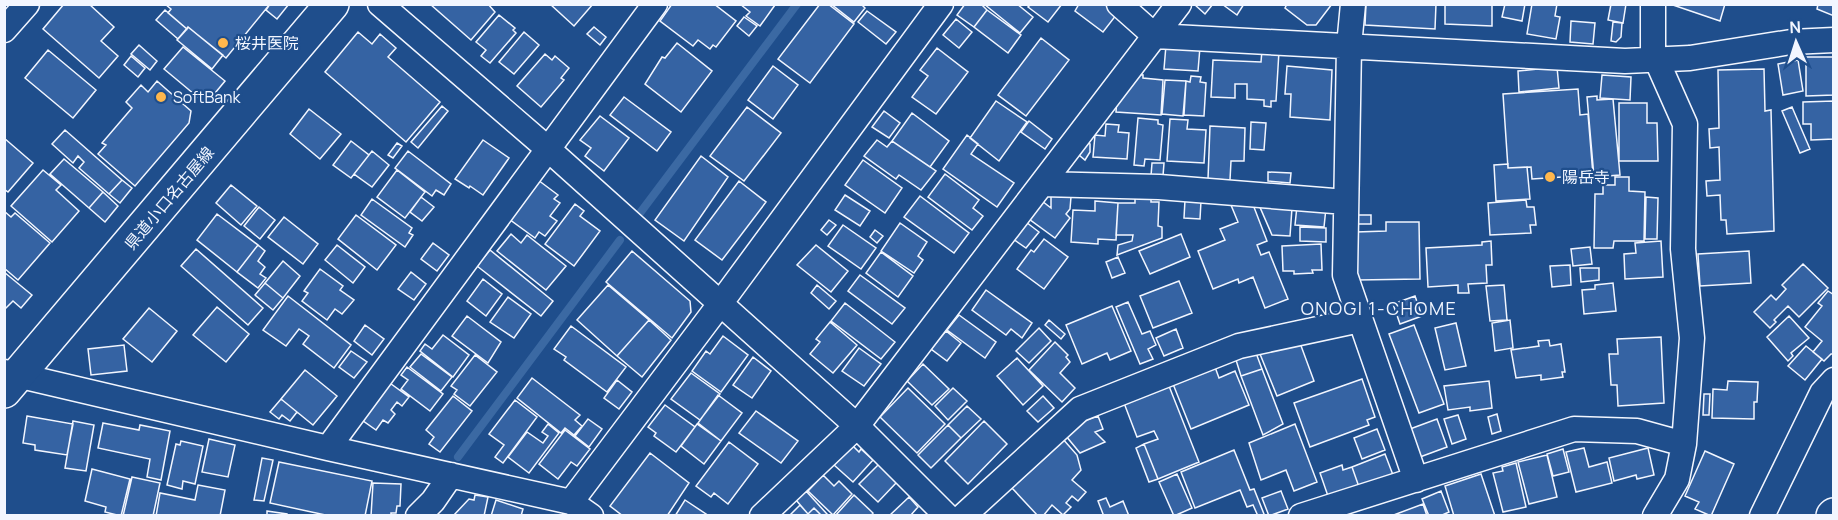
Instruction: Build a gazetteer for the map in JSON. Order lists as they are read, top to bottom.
{
  "streets": {
    "main road": ["県道小口名古屋線"]
  },
  "districts": ["ONOGI 1-CHOME"],
  "places": ["桜井医院", "SoftBank", "陽岳寺"],
  "north": "top"
}
